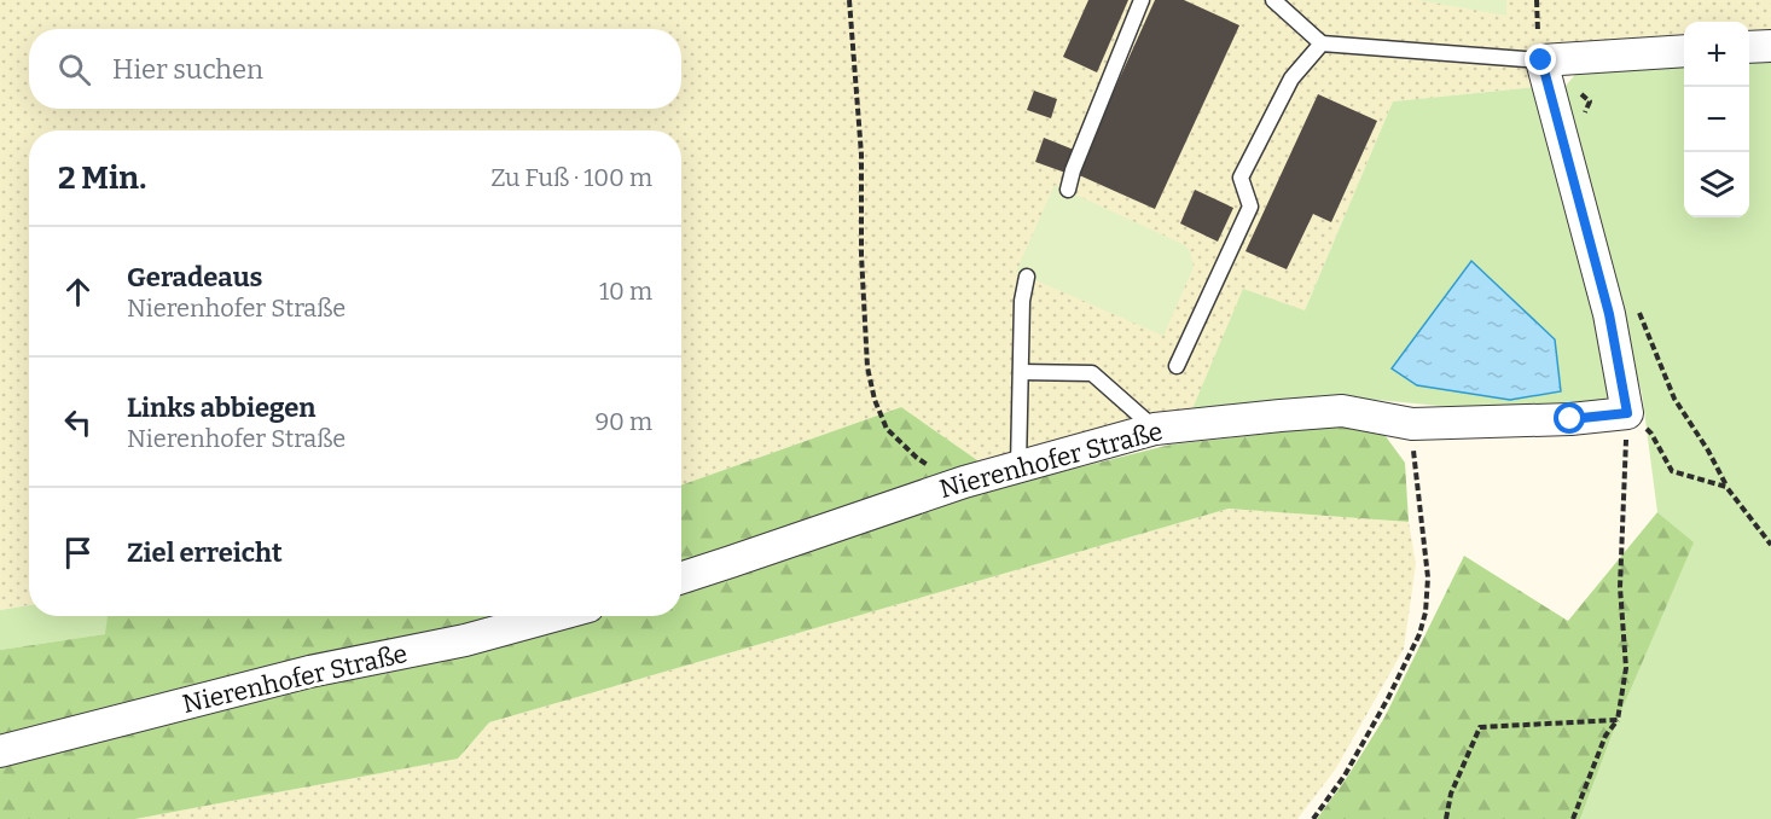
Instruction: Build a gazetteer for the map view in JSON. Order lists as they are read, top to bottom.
{
  "streets": {
    "street": ["Nierenhofer Straße"]
  },
  "page": {
    "map_buttons": ["+", "−"],
    "search": "Hier suchen",
    "heading": ["2 Min.", "Zu Fuß · 100 m"],
    "list": [
      ["Geradeaus", "Nierenhofer Straße", "10 m"],
      ["Links abbiegen", "Nierenhofer Straße", "90 m"],
      "Ziel erreicht"
    ]
  }
}
